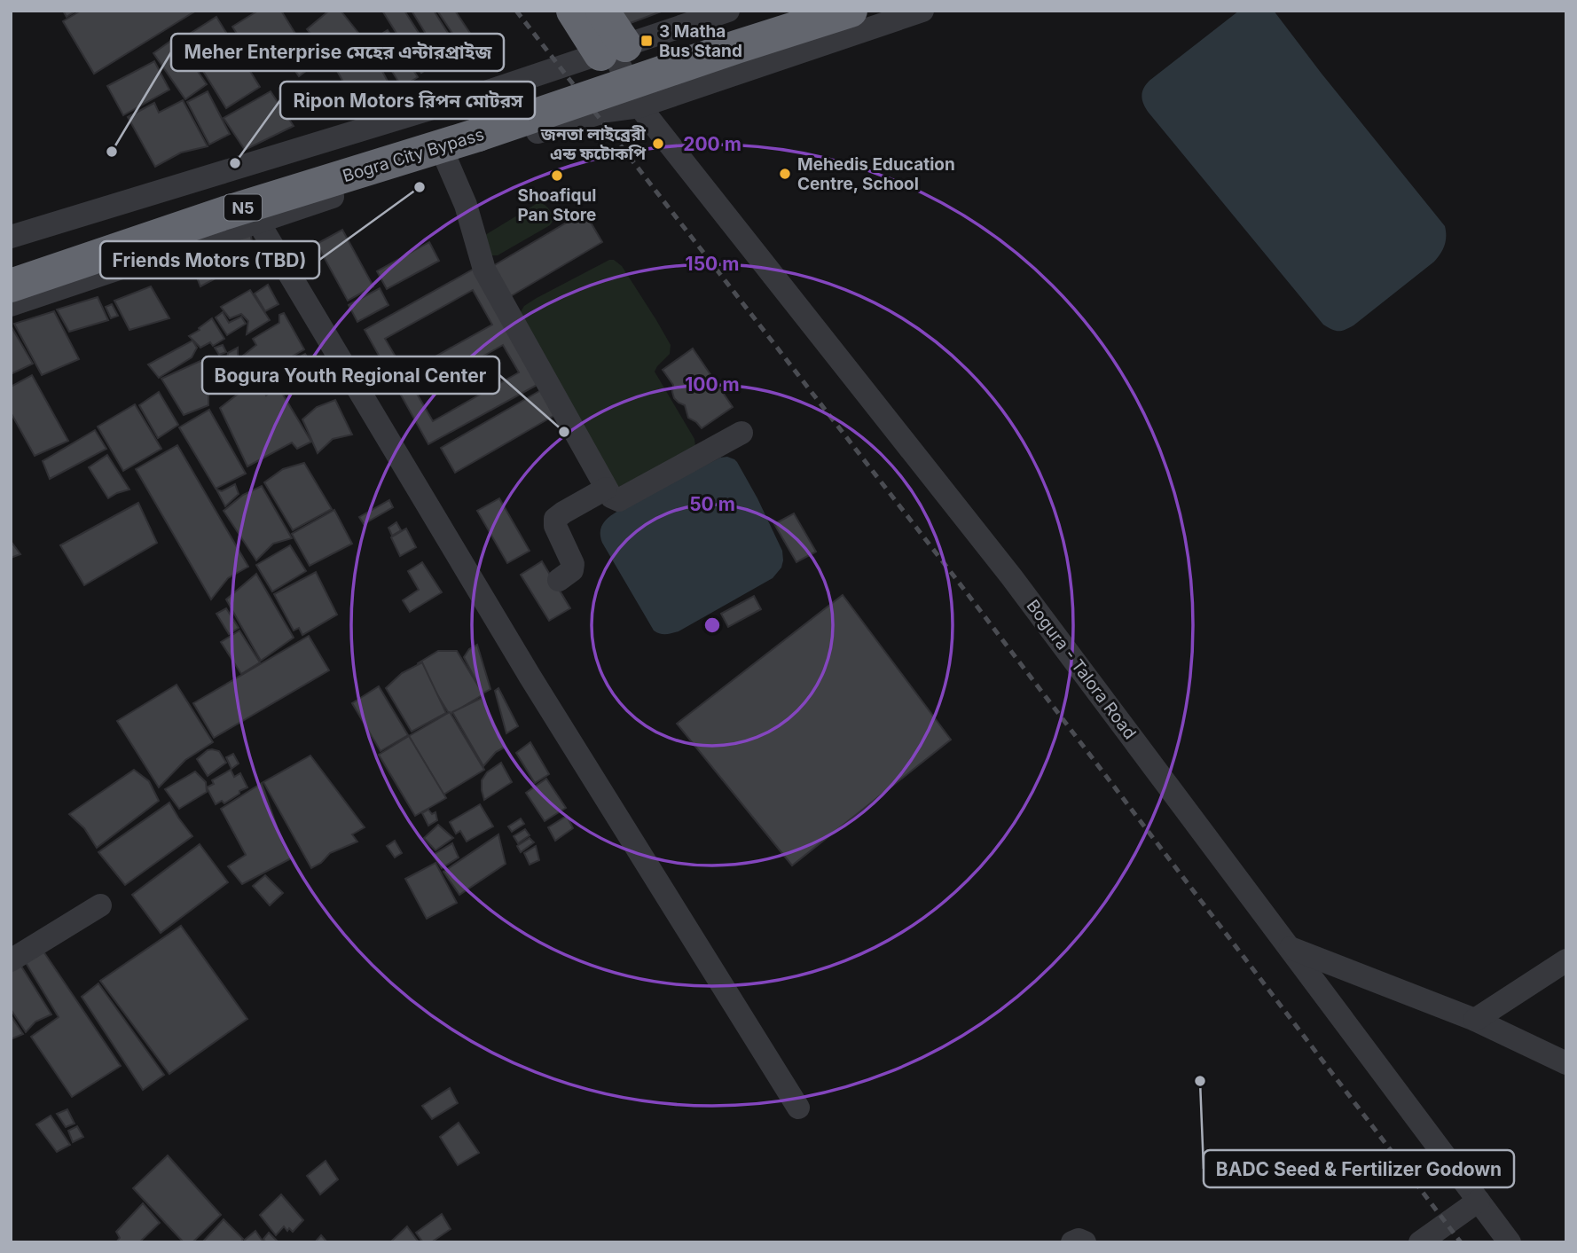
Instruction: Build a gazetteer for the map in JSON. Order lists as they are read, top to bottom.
{
  "streets": {
    "highway": ["Bogra City Bypass", "N5"],
    "street": ["Bogura - Talora Road"]
  },
  "places": {
    "transit": ["3 Matha Bus Stand"],
    "other": [
      "জনতা লাইব্রেরী এন্ড ফটোকপি",
      "Meher Enterprise মেহের এন্টারপ্রাইজ",
      "Ripon Motors রিপন মোটরস",
      "Mehedis Education Centre, School",
      "Shoafiqul Pan Store",
      "Friends Motors (TBD)",
      "Bogura Youth Regional Center",
      "BADC Seed & Fertilizer Godown"
    ]
  },
  "rings": [
    "200 m",
    "150 m",
    "100 m",
    "50 m"
  ]
}
